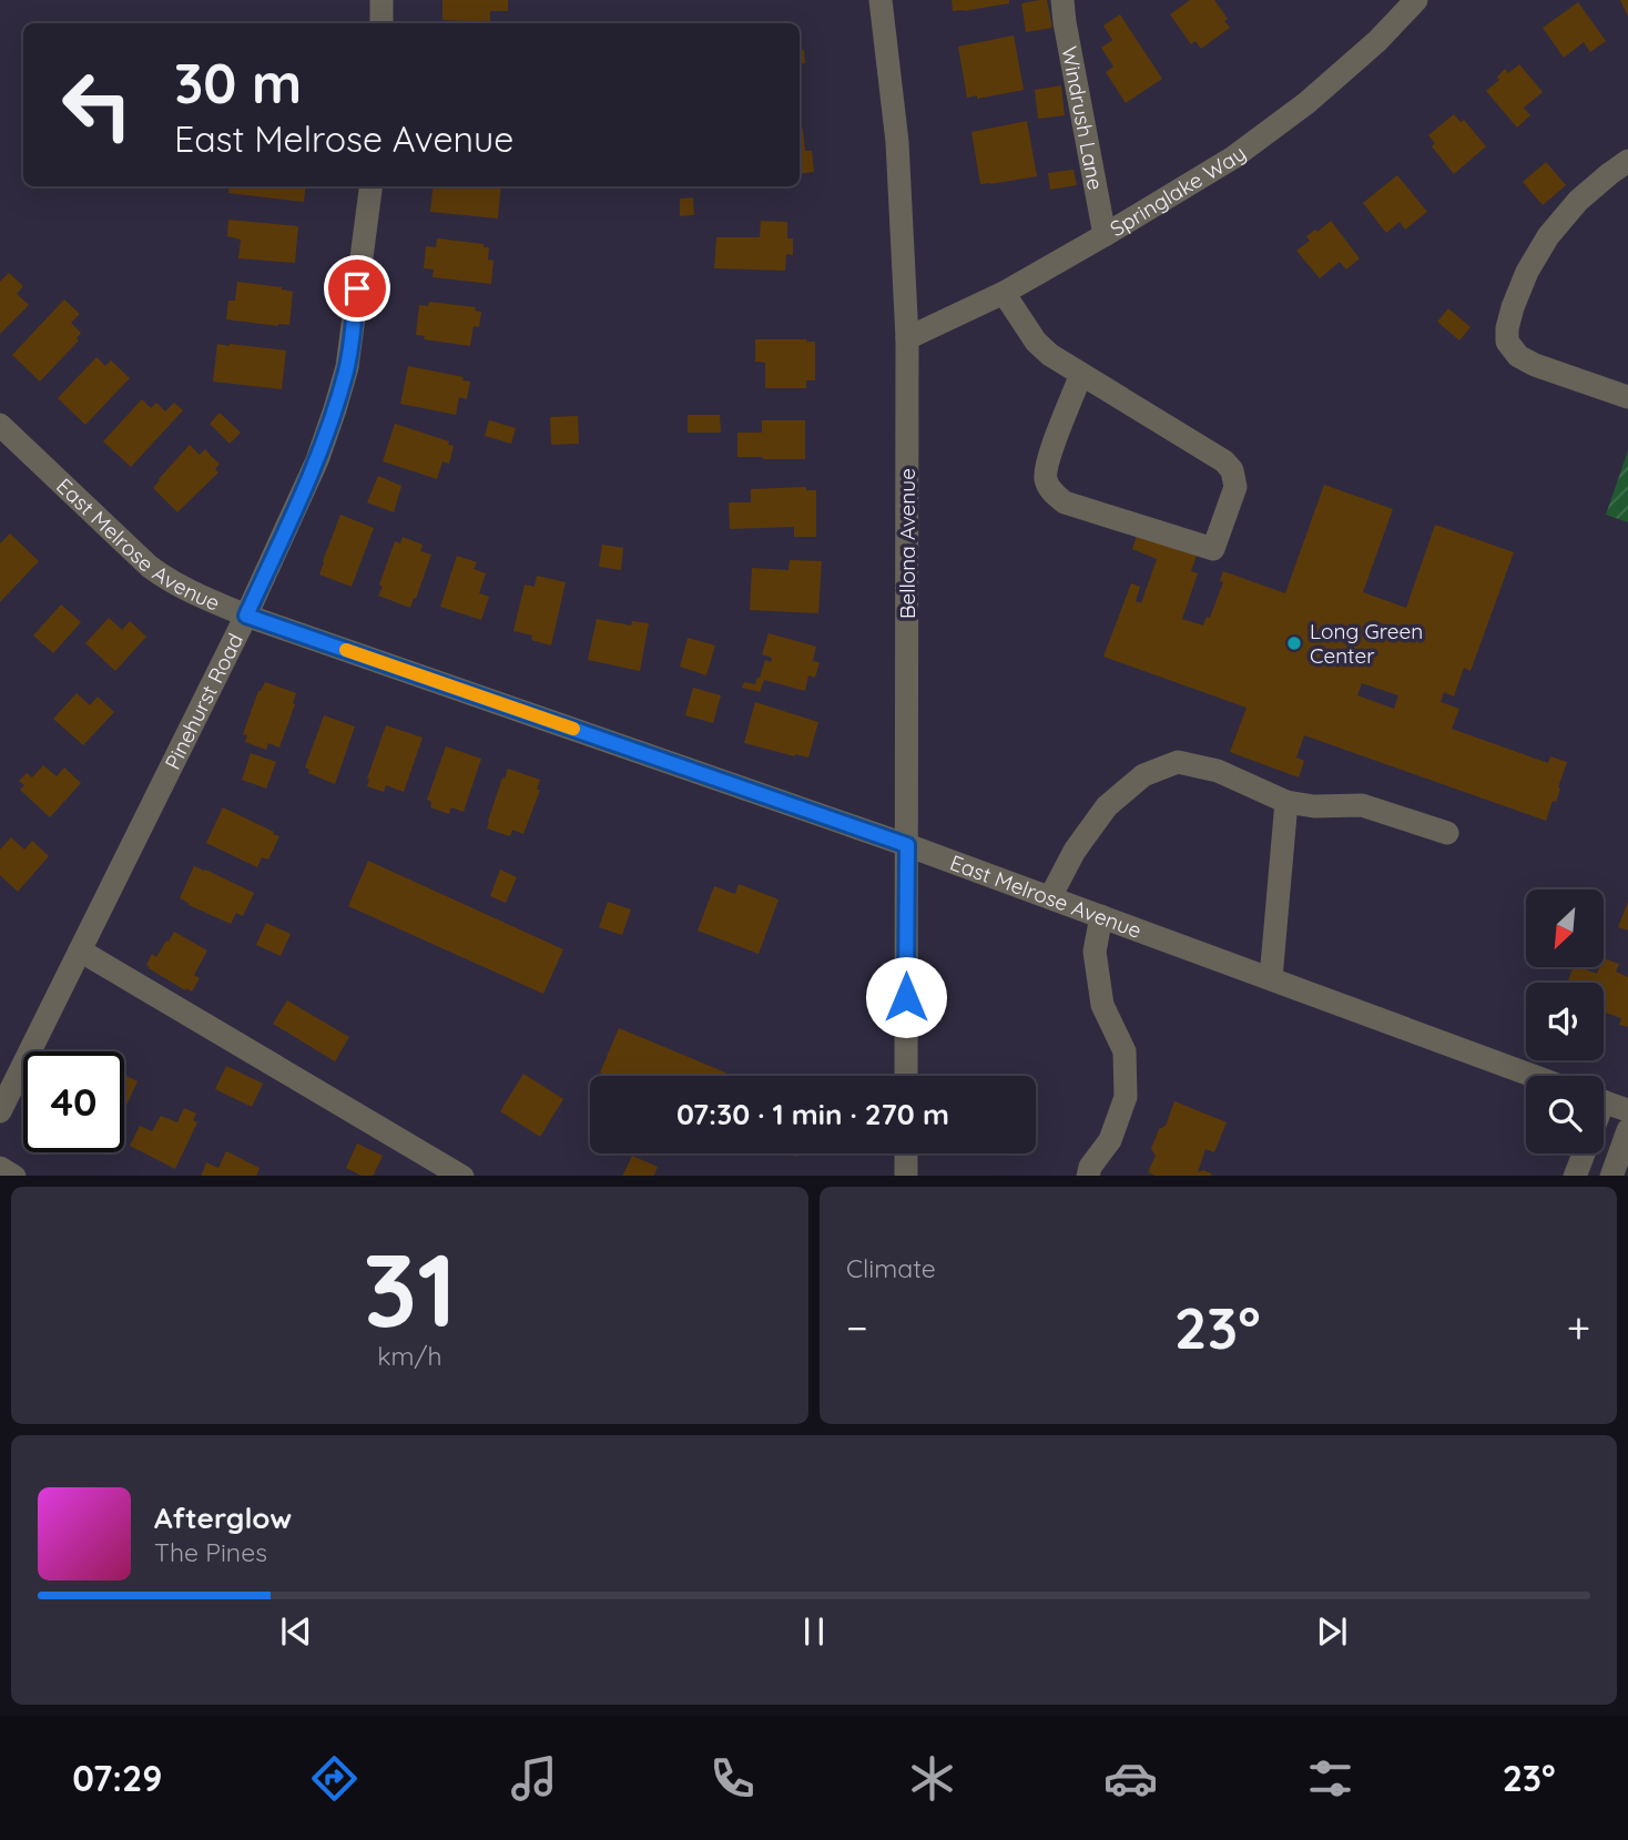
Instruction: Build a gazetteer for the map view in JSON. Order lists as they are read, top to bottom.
{
  "streets": {
    "street": [
      "Windrush Lane",
      "Springlake Way",
      "East Melrose Avenue",
      "Bellona Avenue",
      "Pinehurst Road"
    ]
  },
  "crossings": [
    ["Windrush Lane", "Springlake Way"],
    ["Springlake Way", "Bellona Avenue"],
    ["East Melrose Avenue", "Bellona Avenue"],
    ["East Melrose Avenue", "Pinehurst Road"]
  ],
  "places": ["Long Green Center"],
  "north": "bottom left",
  "page": {
    "turn": ["30 m", "East Melrose Avenue"],
    "limit": "40",
    "trip": "07:30 · 1 min · 270 m",
    "tile": [
      ["31", "km/h"],
      "Climate"
    ],
    "heat": ["−", "23°", "+"],
    "song": ["Afterglow", "The Pines"],
    "tabs": ["07:29", "23°"]
  }
}
